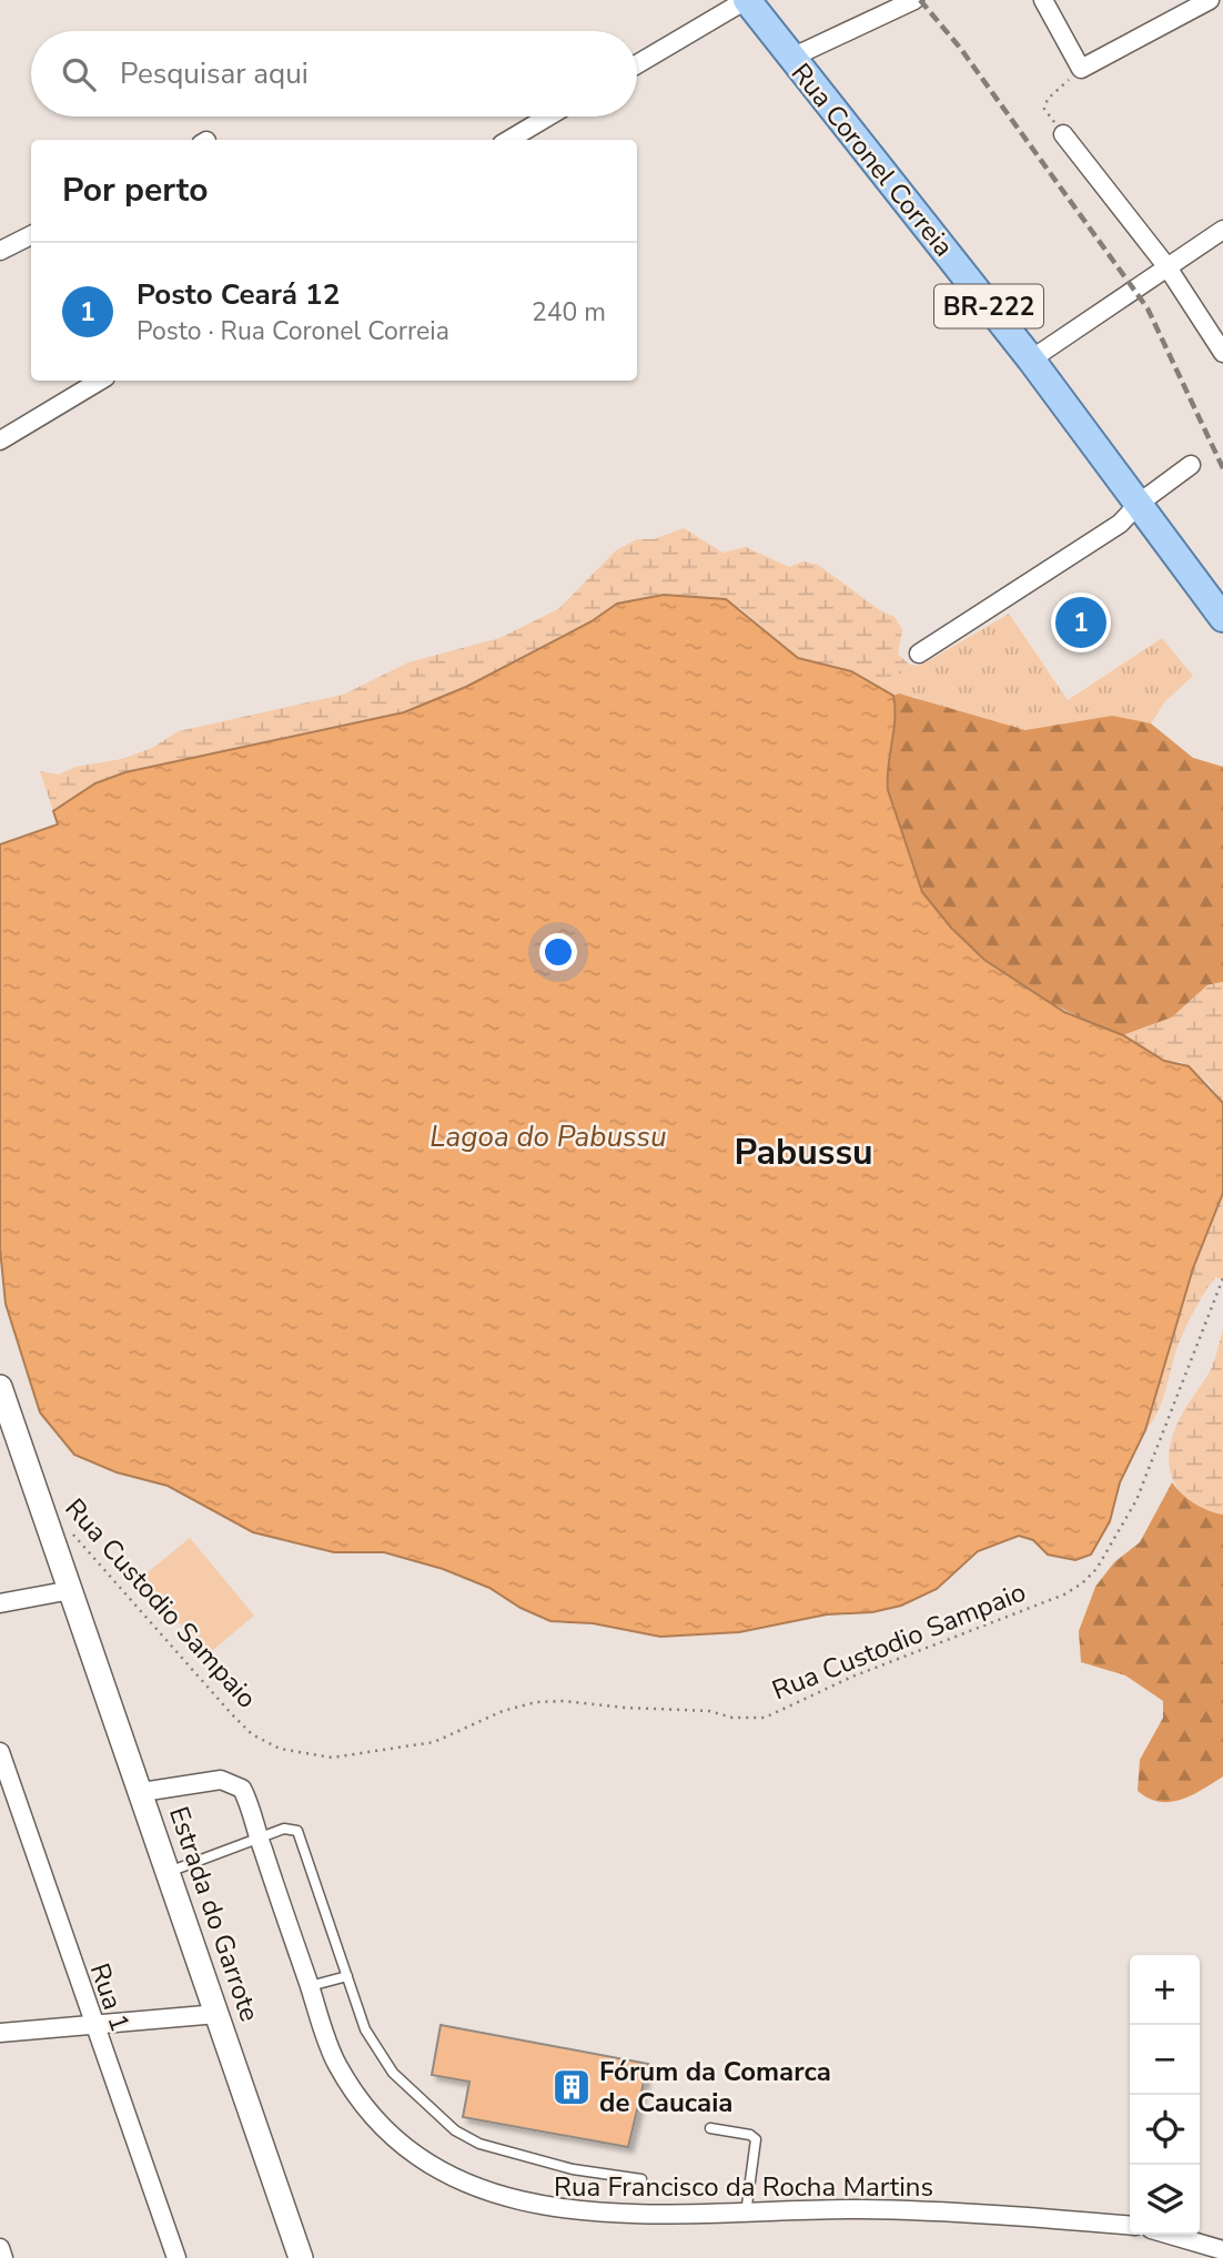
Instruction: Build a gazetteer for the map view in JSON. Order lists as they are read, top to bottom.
{
  "streets": {
    "main road": ["Rua Coronel Correia", "BR-222", "Estrada do Garrote"],
    "street": ["Rua 1", "Rua Francisco da Rocha Martins"],
    "path": ["Rua Custodio Sampaio"]
  },
  "crossings": [
    ["Estrada do Garrote", "Rua Francisco da Rocha Martins"]
  ],
  "districts": ["Pabussu"],
  "water": ["Lagoa do Pabussu"],
  "places": {
    "building": ["Fórum da Comarca de Caucaia"]
  },
  "page": {
    "search": "Pesquisar aqui",
    "heading": "Por perto",
    "list": [
      {
        "mark": "1",
        "name": "Posto Ceará 12",
        "note": "Posto · Rua Coronel Correia",
        "value": "240 m"
      }
    ],
    "pins": "1",
    "map_buttons": ["+", "−"]
  }
}
